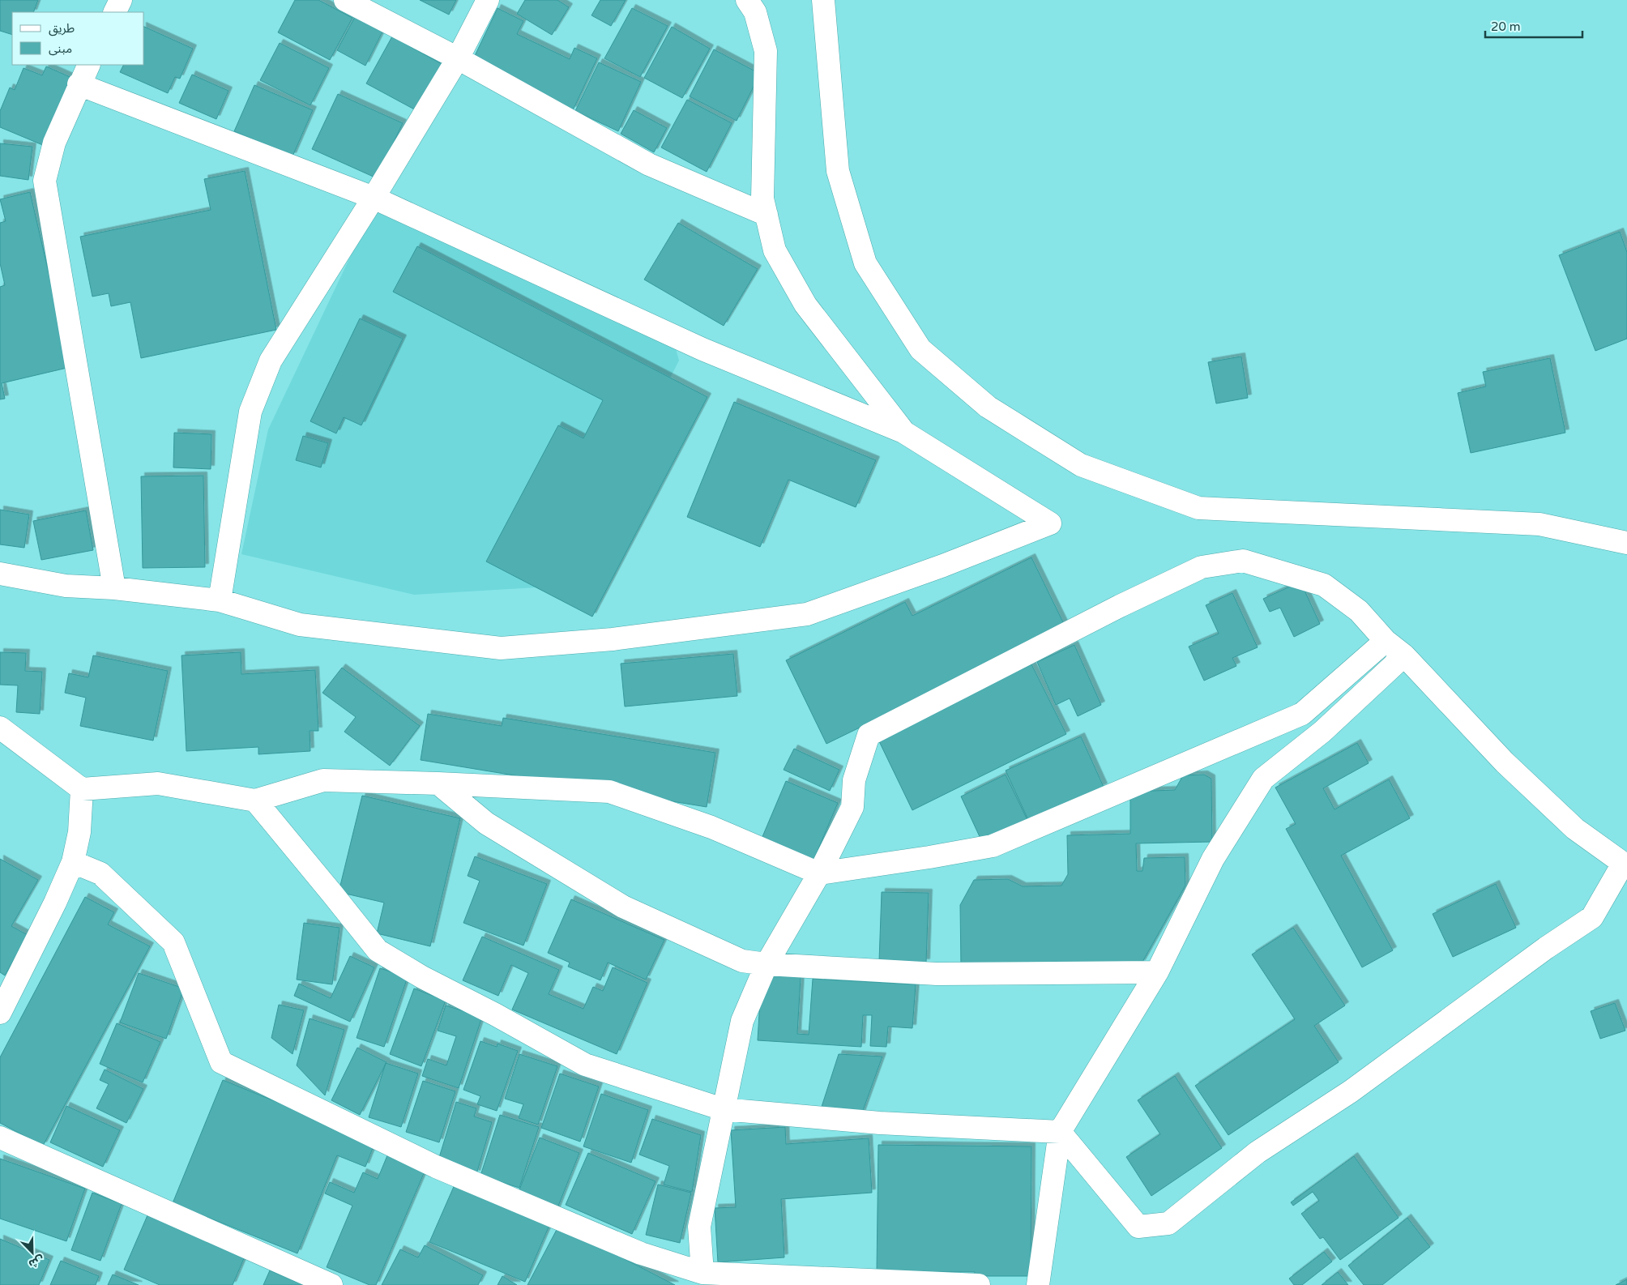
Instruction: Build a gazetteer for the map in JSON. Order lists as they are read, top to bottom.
{
  "legend": ["طريق", "مبنى"],
  "scale_bar": "20 m",
  "north": "bottom right"
}
